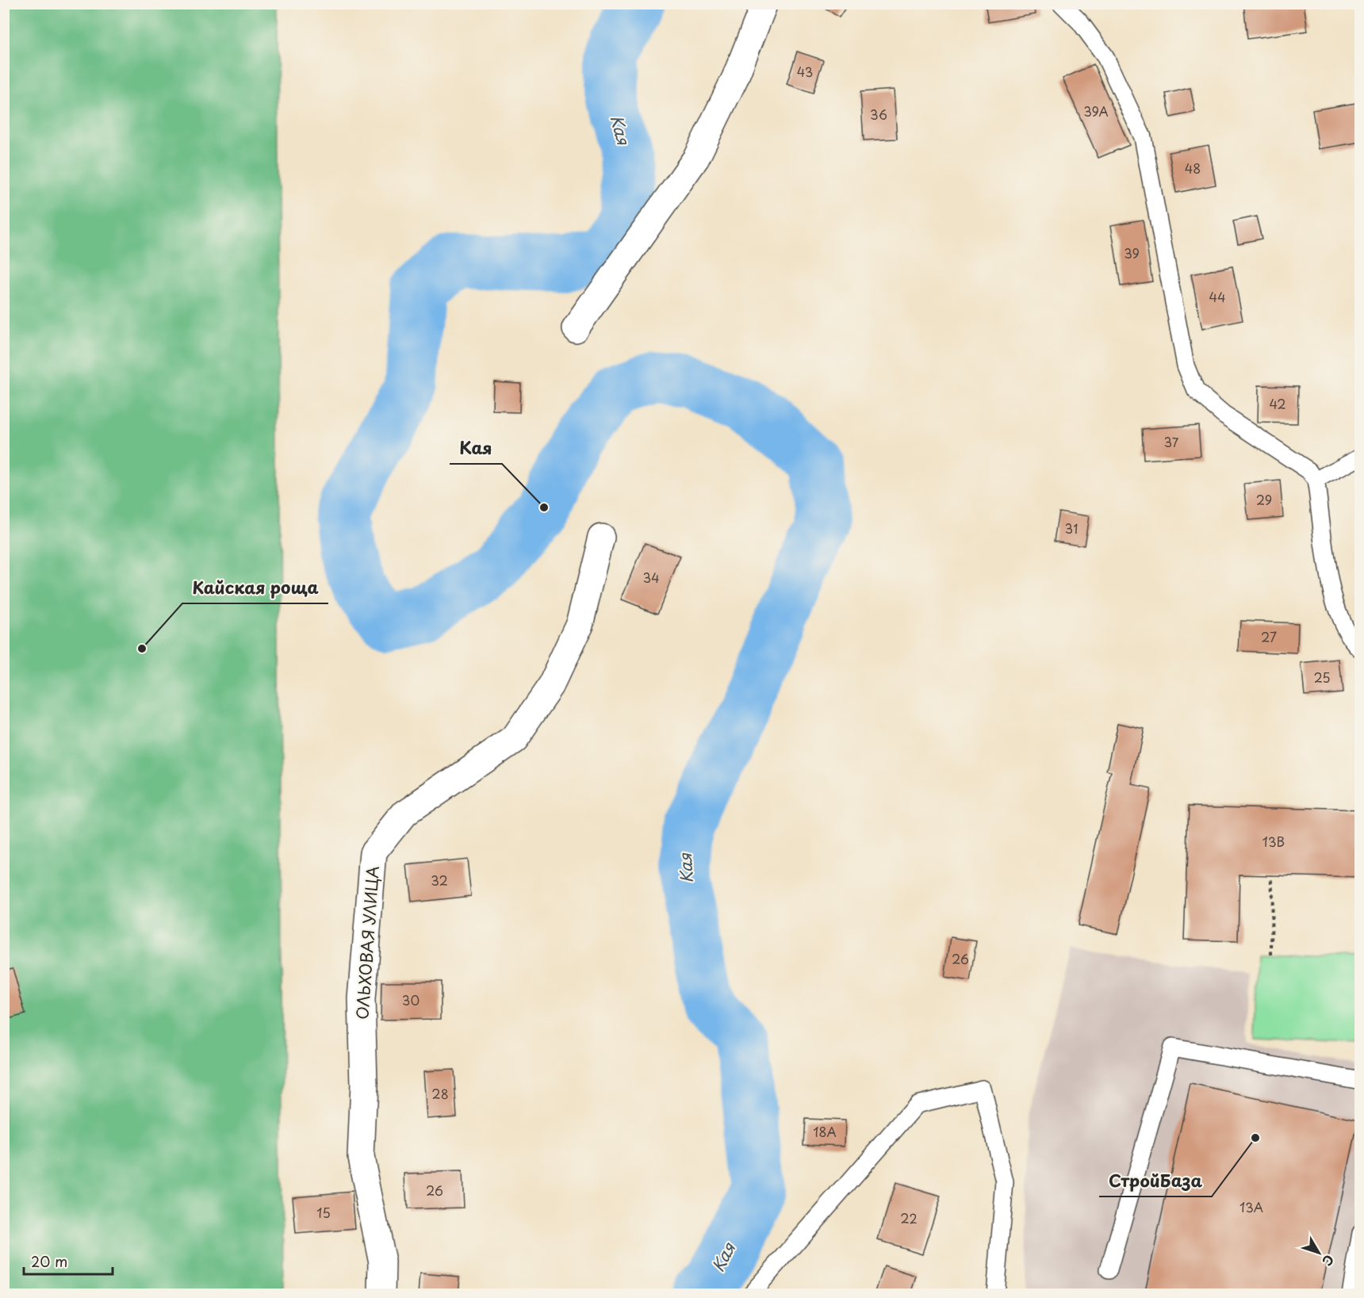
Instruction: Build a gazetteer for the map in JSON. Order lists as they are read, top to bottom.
{
  "streets": {
    "street": ["ОЛЬХОВАЯ УЛИЦА"]
  },
  "water": ["Кая"],
  "places": ["Кая", "Кайская роща", "СтройБаза"],
  "house_numbers": [
    "43",
    "39А",
    "36",
    "48",
    "39",
    "44",
    "42",
    "37",
    "29",
    "31",
    "34",
    "27",
    "25",
    "13В",
    "32",
    "26",
    "30",
    "28",
    "18А",
    "26",
    "13А",
    "15",
    "22"
  ],
  "scale_bar": "20 m",
  "north": "bottom right"
}
